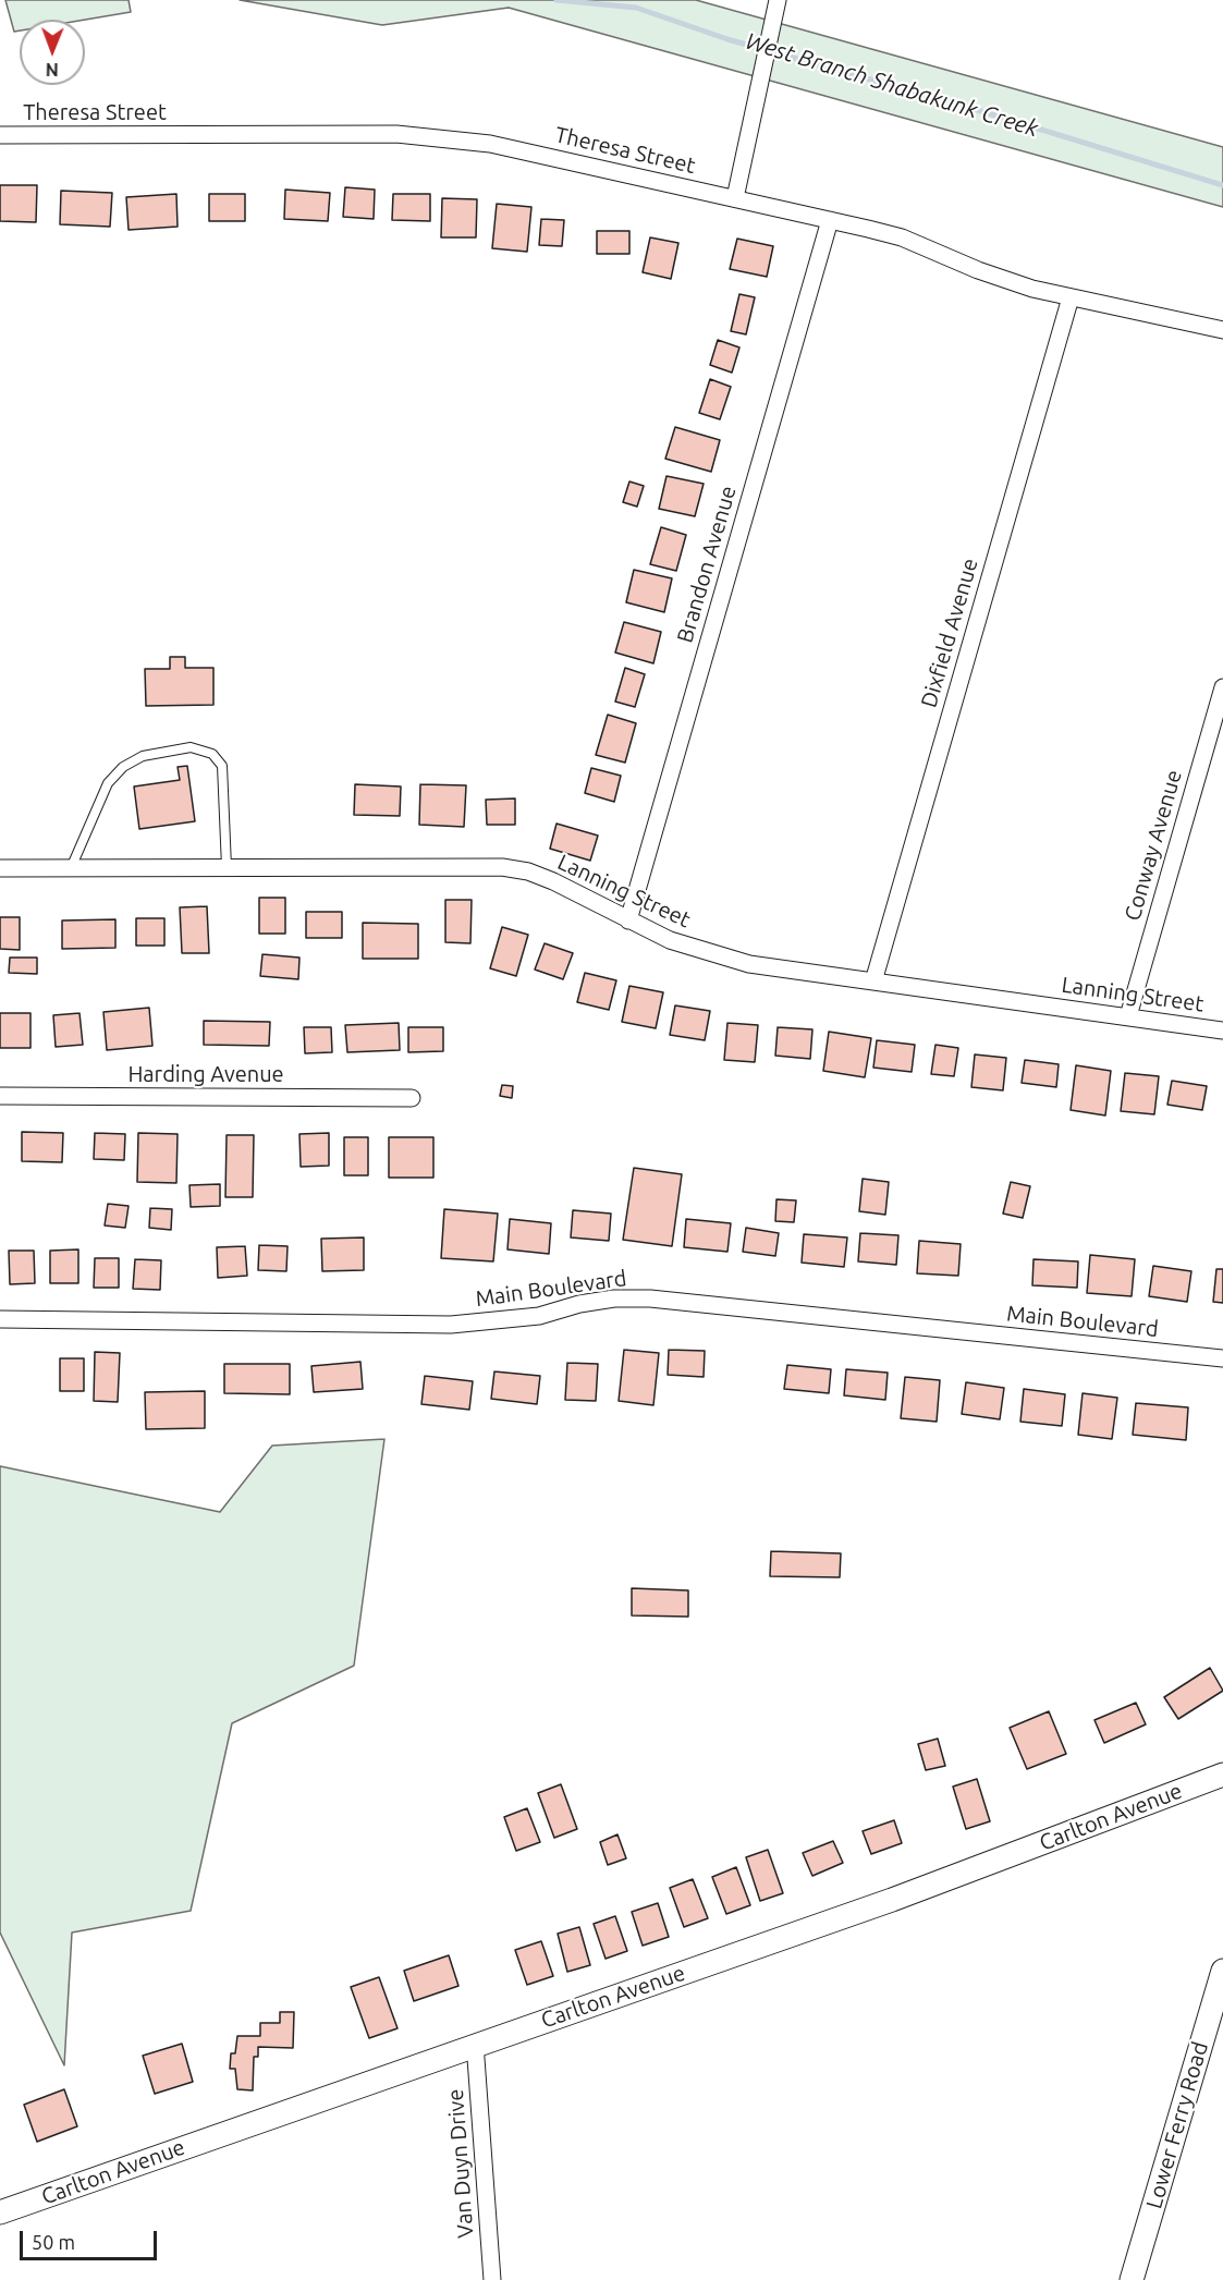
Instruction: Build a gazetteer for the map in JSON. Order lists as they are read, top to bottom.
{
  "streets": {
    "street": [
      "Theresa Street",
      "Brandon Avenue",
      "Dixfield Avenue",
      "Conway Avenue",
      "Lanning Street",
      "Harding Avenue",
      "Main Boulevard",
      "Carlton Avenue",
      "Lower Ferry Road",
      "Van Duyn Drive"
    ]
  },
  "crossings": [
    ["Theresa Street", "Brandon Avenue"],
    ["Theresa Street", "Dixfield Avenue"],
    ["Brandon Avenue", "Lanning Street"],
    ["Dixfield Avenue", "Lanning Street"],
    ["Conway Avenue", "Lanning Street"],
    ["Carlton Avenue", "Van Duyn Drive"]
  ],
  "water": ["West Branch Shabakunk Creek"],
  "scale_bar": "50 m",
  "north": "bottom"
}
